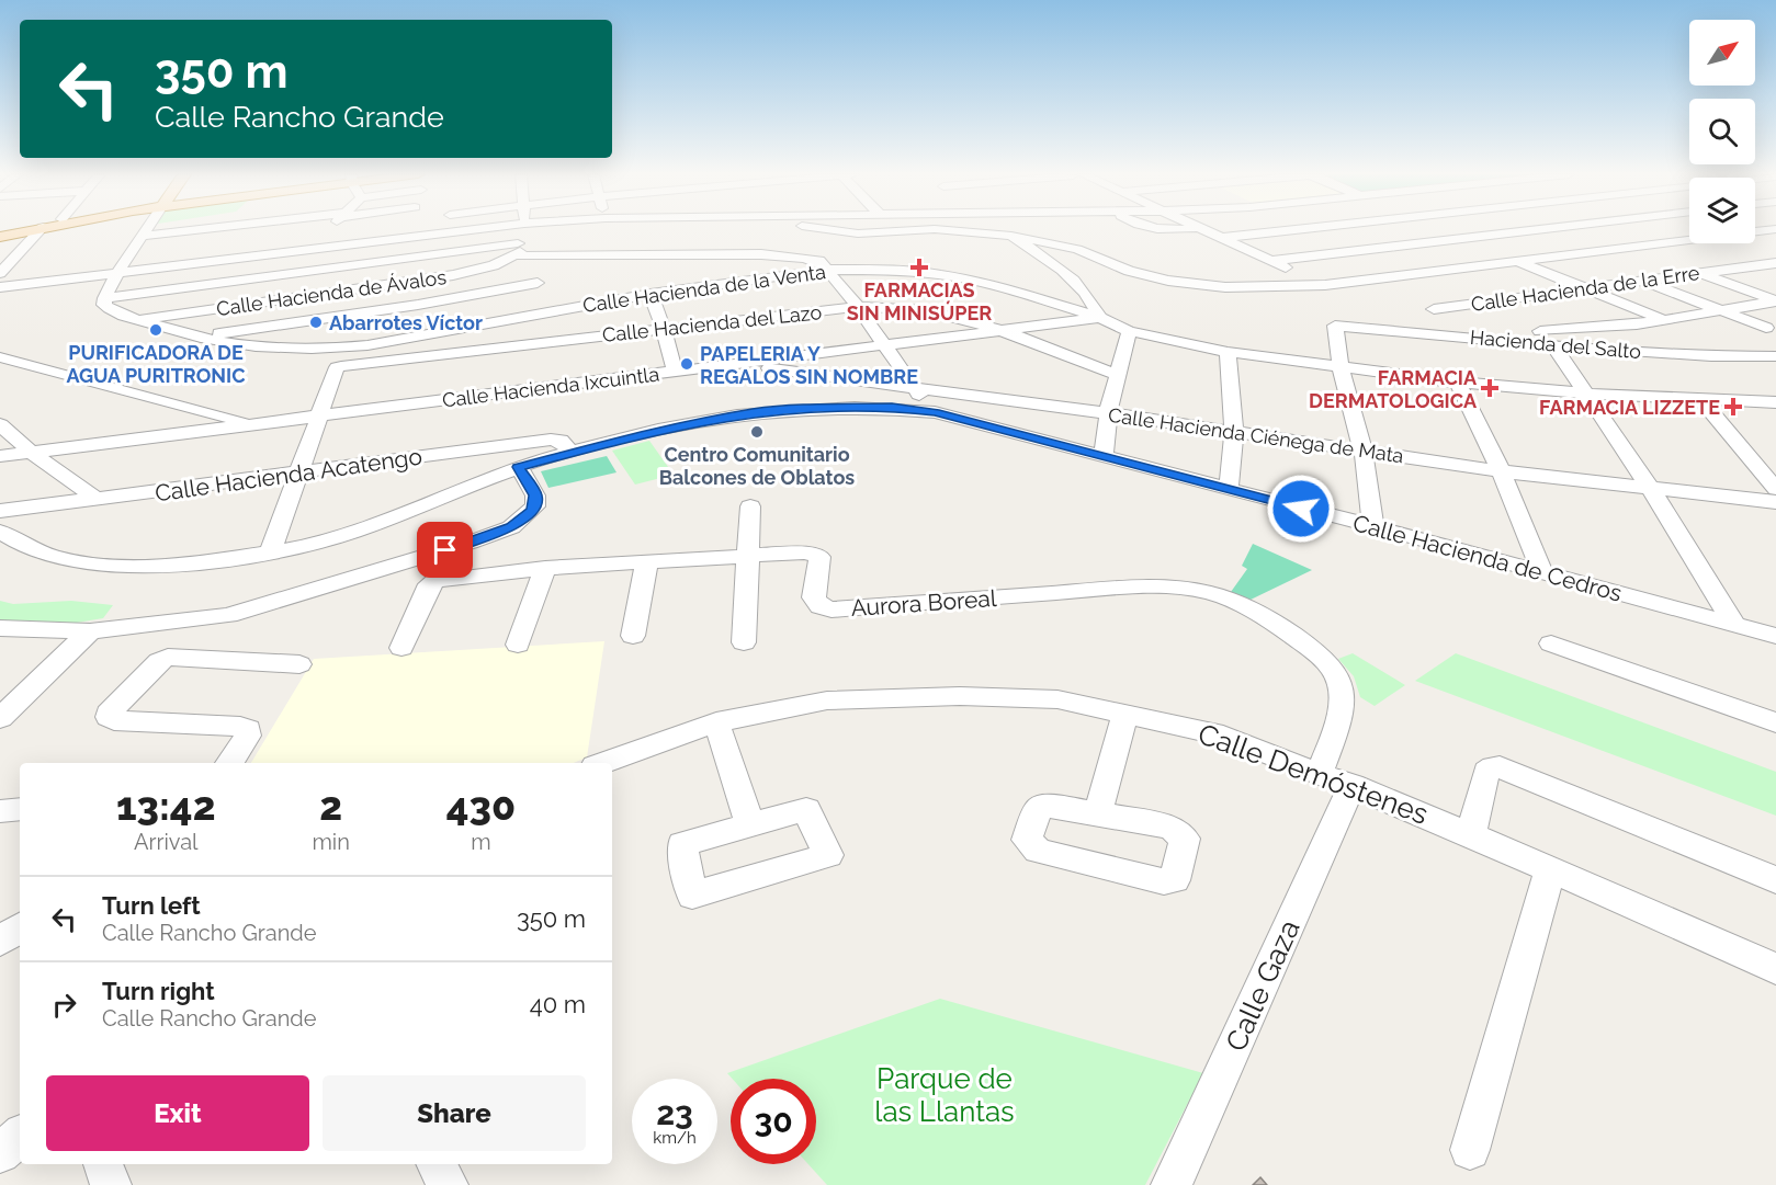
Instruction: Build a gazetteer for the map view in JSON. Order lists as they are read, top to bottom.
{
  "streets": {
    "street": [
      "Calle Hacienda de la Venta",
      "Calle Hacienda de la Erre",
      "Calle Hacienda de Ávalos",
      "Calle Hacienda del Lazo",
      "Hacienda del Salto",
      "Calle Hacienda Ixcuintla",
      "Calle Hacienda Ciénega de Mata",
      "Calle Hacienda Acatengo",
      "Calle Hacienda de Cedros",
      "Aurora Boreal",
      "Calle Demóstenes",
      "Calle Gaza"
    ]
  },
  "crossings": [
    ["Calle Hacienda de la Venta", "Calle Hacienda de Ávalos"],
    ["Calle Hacienda de la Venta", "Hacienda del Salto"],
    ["Calle Hacienda de la Venta", "Calle Hacienda Ixcuintla"],
    ["Calle Hacienda del Lazo", "Calle Hacienda Ixcuintla"],
    ["Calle Hacienda Ixcuintla", "Calle Hacienda Ciénega de Mata"],
    ["Calle Hacienda Ciénega de Mata", "Calle Hacienda de Cedros"],
    ["Calle Hacienda Acatengo", "Calle Hacienda de Cedros"],
    ["Aurora Boreal", "Calle Demóstenes"],
    ["Calle Demóstenes", "Calle Gaza"]
  ],
  "parks": ["Parque de las Llantas"],
  "places": {
    "health": ["FARMACIAS SIN MINISÚPER", "FARMACIA DERMATOLOGICA", "FARMACIA LIZZETE"],
    "other": [
      "Abarrotes Víctor",
      "PURIFICADORA DE AGUA PURITRONIC",
      "PAPELERIA Y REGALOS SIN NOMBRE",
      "Centro Comunitario Balcones de Oblatos"
    ]
  },
  "north": "top right",
  "page": {
    "turn": ["350 m", "Calle Rancho Grande"],
    "eta": [
      "13:42",
      "Arrival",
      "2",
      "min",
      "430",
      "m"
    ],
    "list": [
      {
        "name": "Turn left",
        "note": "Calle Rancho Grande",
        "value": "350 m"
      },
      {
        "name": "Turn right",
        "note": "Calle Rancho Grande",
        "value": "40 m"
      }
    ],
    "buttons": ["Exit", "Share"],
    "speed": "23 km/h",
    "limit": "30"
  }
}
